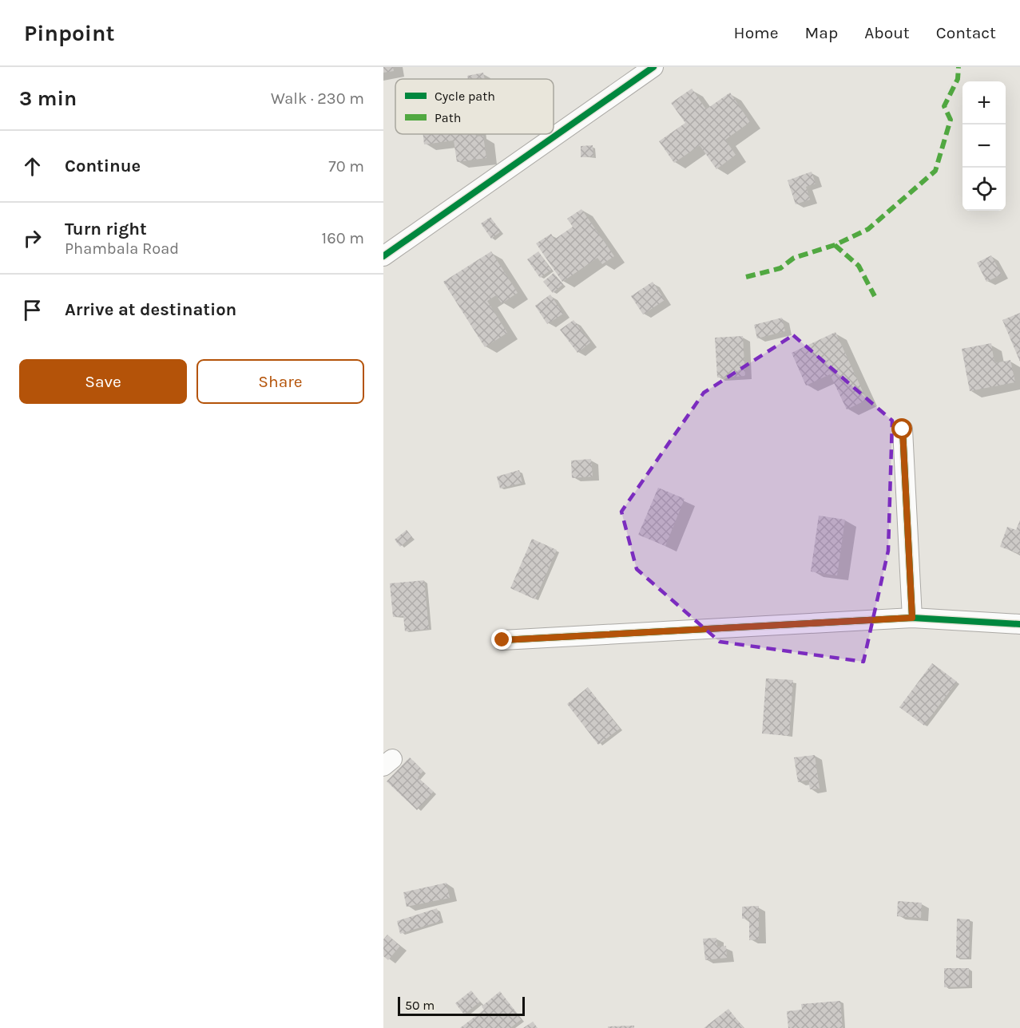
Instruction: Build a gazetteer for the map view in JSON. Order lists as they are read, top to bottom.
{
  "legend": ["Cycle path", "Path"],
  "scale_bar": "50 m",
  "page": {
    "header": "Pinpoint",
    "nav": [
      "Home",
      "Map",
      "About",
      "Contact"
    ],
    "heading": ["3 min", "Walk · 230 m"],
    "map_buttons": ["+", "−"],
    "list": [
      ["Continue", "70 m"],
      ["Turn right", "Phambala Road", "160 m"],
      "Arrive at destination"
    ],
    "buttons": ["Save", "Share"],
    "scale": "50 m"
  }
}
